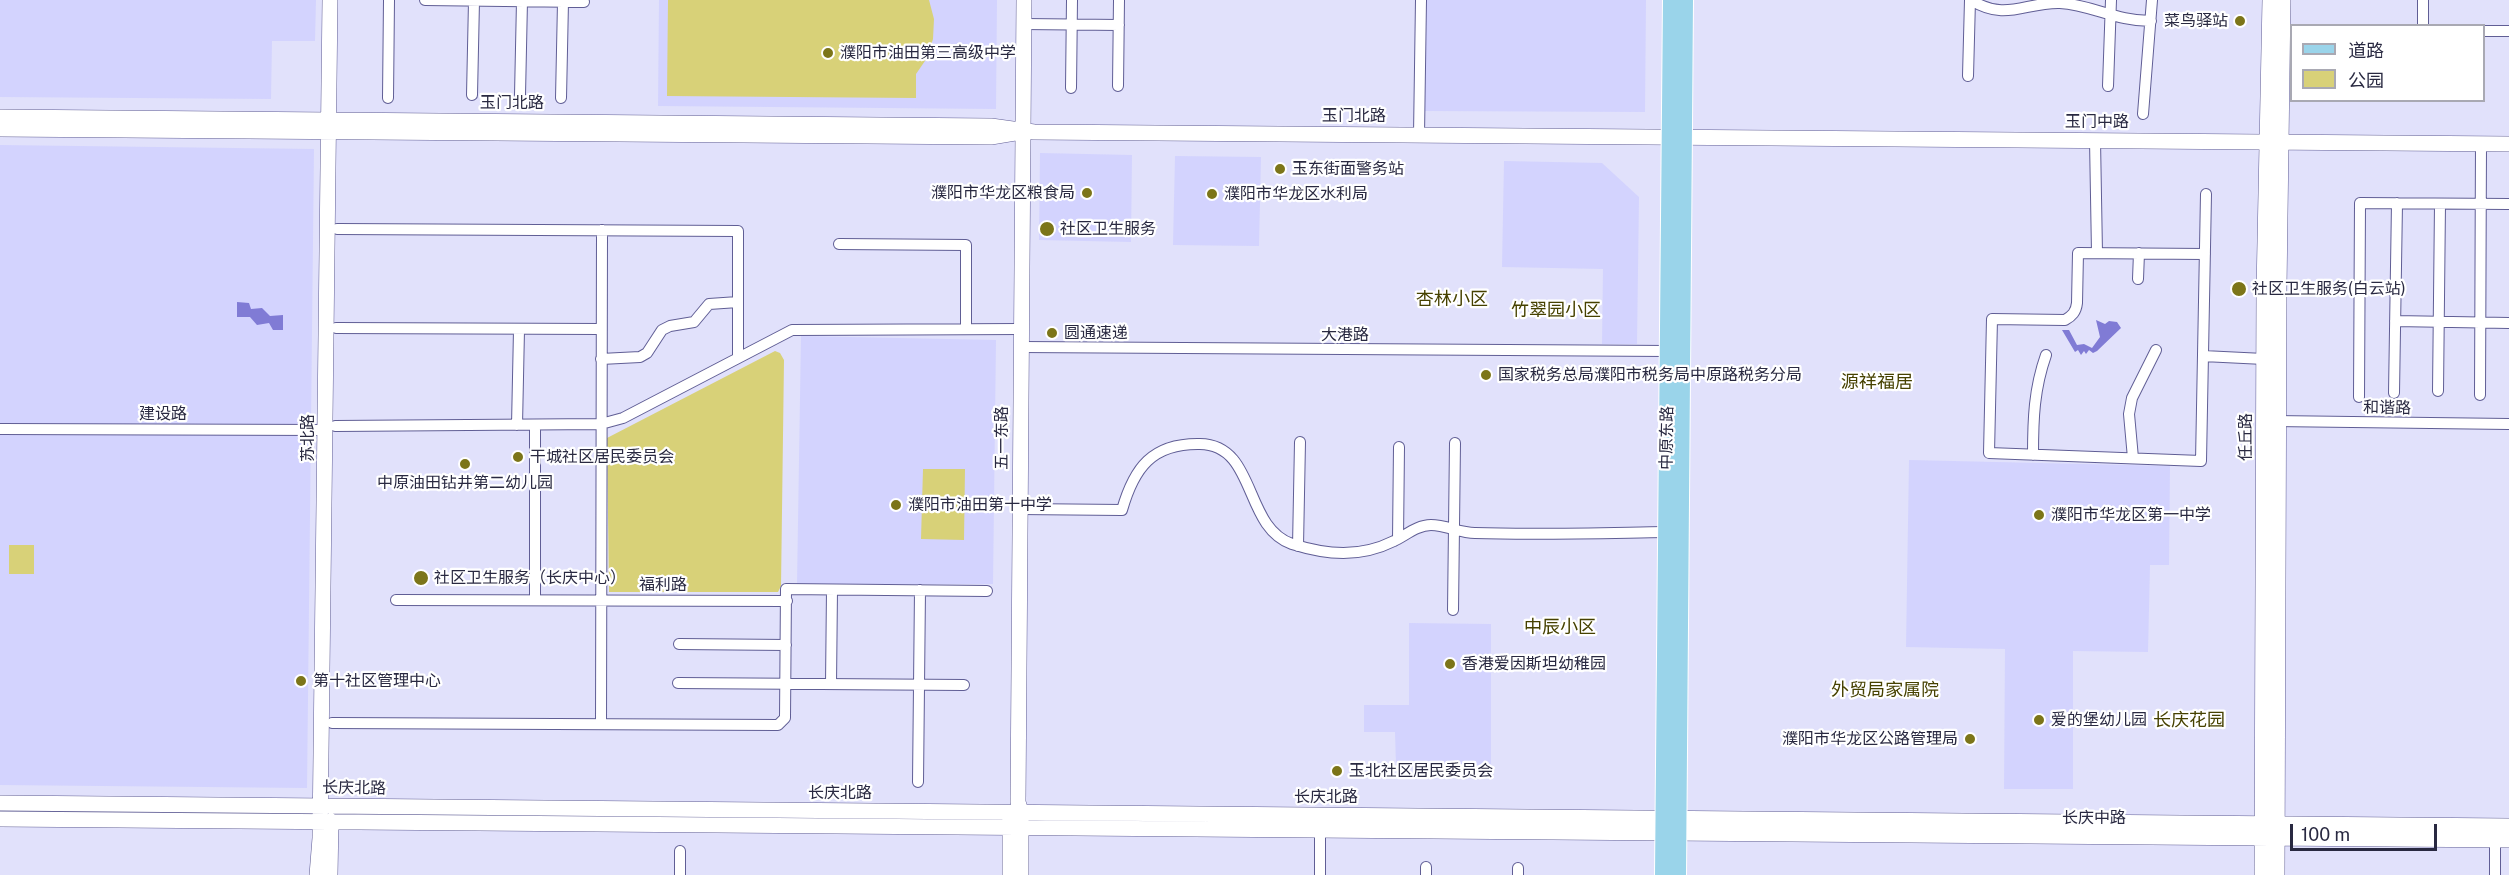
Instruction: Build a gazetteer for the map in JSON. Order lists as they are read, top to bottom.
{
  "streets": {
    "main road": ["中原东路"],
    "street": [
      "玉门北路",
      "玉门中路",
      "大港路",
      "和谐路",
      "建设路",
      "任丘路",
      "苏北路",
      "五一东路",
      "福利路",
      "长庆北路",
      "长庆中路"
    ]
  },
  "crossings": [
    ["玉门北路", "玉门中路"],
    ["玉门北路", "苏北路"],
    ["玉门北路", "五一东路"],
    ["玉门北路", "中原东路"],
    ["玉门中路", "任丘路"],
    ["玉门中路", "中原东路"],
    ["大港路", "五一东路"],
    ["大港路", "中原东路"],
    ["和谐路", "任丘路"],
    ["建设路", "苏北路"],
    ["建设路", "五一东路"],
    ["任丘路", "长庆中路"],
    ["苏北路", "长庆北路"],
    ["五一东路", "长庆北路"],
    ["中原东路", "长庆北路"],
    ["中原东路", "长庆中路"],
    ["长庆北路", "长庆中路"]
  ],
  "districts": [
    "杏林小区",
    "竹翠园小区",
    "源祥福居",
    "中辰小区",
    "外贸局家属院",
    "长庆花园"
  ],
  "places": [
    "菜鸟驿站",
    "濮阳市油田第三高级中学",
    "玉东街面警务站",
    "濮阳市华龙区粮食局",
    "濮阳市华龙区水利局",
    "社区卫生服务",
    "社区卫生服务(白云站)",
    "圆通速递",
    "国家税务总局濮阳市税务局中原路税务分局",
    "干城社区居民委员会",
    "中原油田钻井第二幼儿园",
    "濮阳市油田第十中学",
    "濮阳市华龙区第一中学",
    "社区卫生服务（长庆中心）",
    "香港爱因斯坦幼稚园",
    "第十社区管理中心",
    "爱的堡幼儿园",
    "濮阳市华龙区公路管理局",
    "玉北社区居民委员会"
  ],
  "legend": ["道路", "公园"],
  "scale_bar": "100 m"
}
